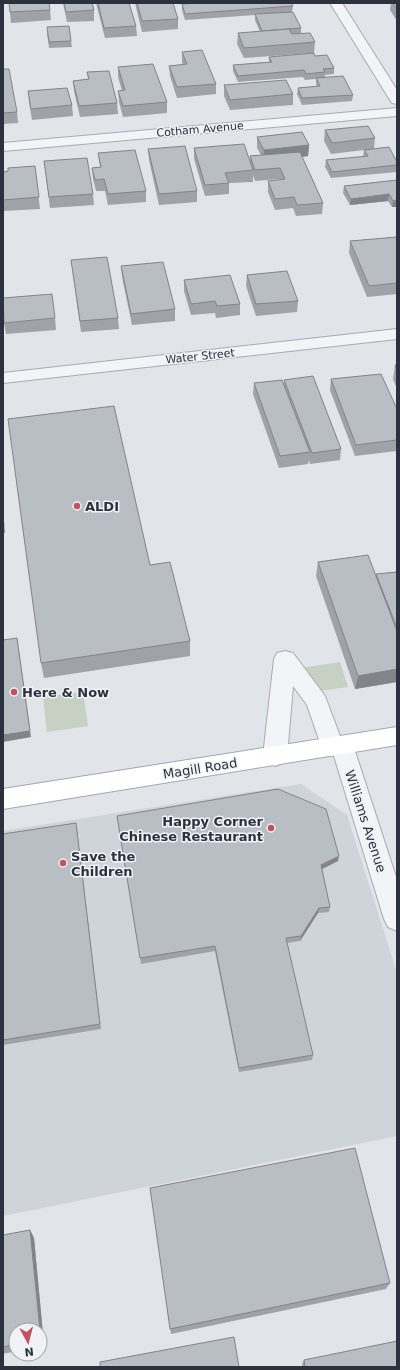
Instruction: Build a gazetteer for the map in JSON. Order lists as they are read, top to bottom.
{
  "streets": {
    "main road": ["Magill Road"],
    "street": ["Cotham Avenue", "Water Street", "Williams Avenue"]
  },
  "crossings": [
    ["Magill Road", "Williams Avenue"]
  ],
  "places": [
    "ALDI",
    "Here & Now",
    "Happy Corner Chinese Restaurant",
    "Save the Children"
  ],
  "north": "bottom"
}
